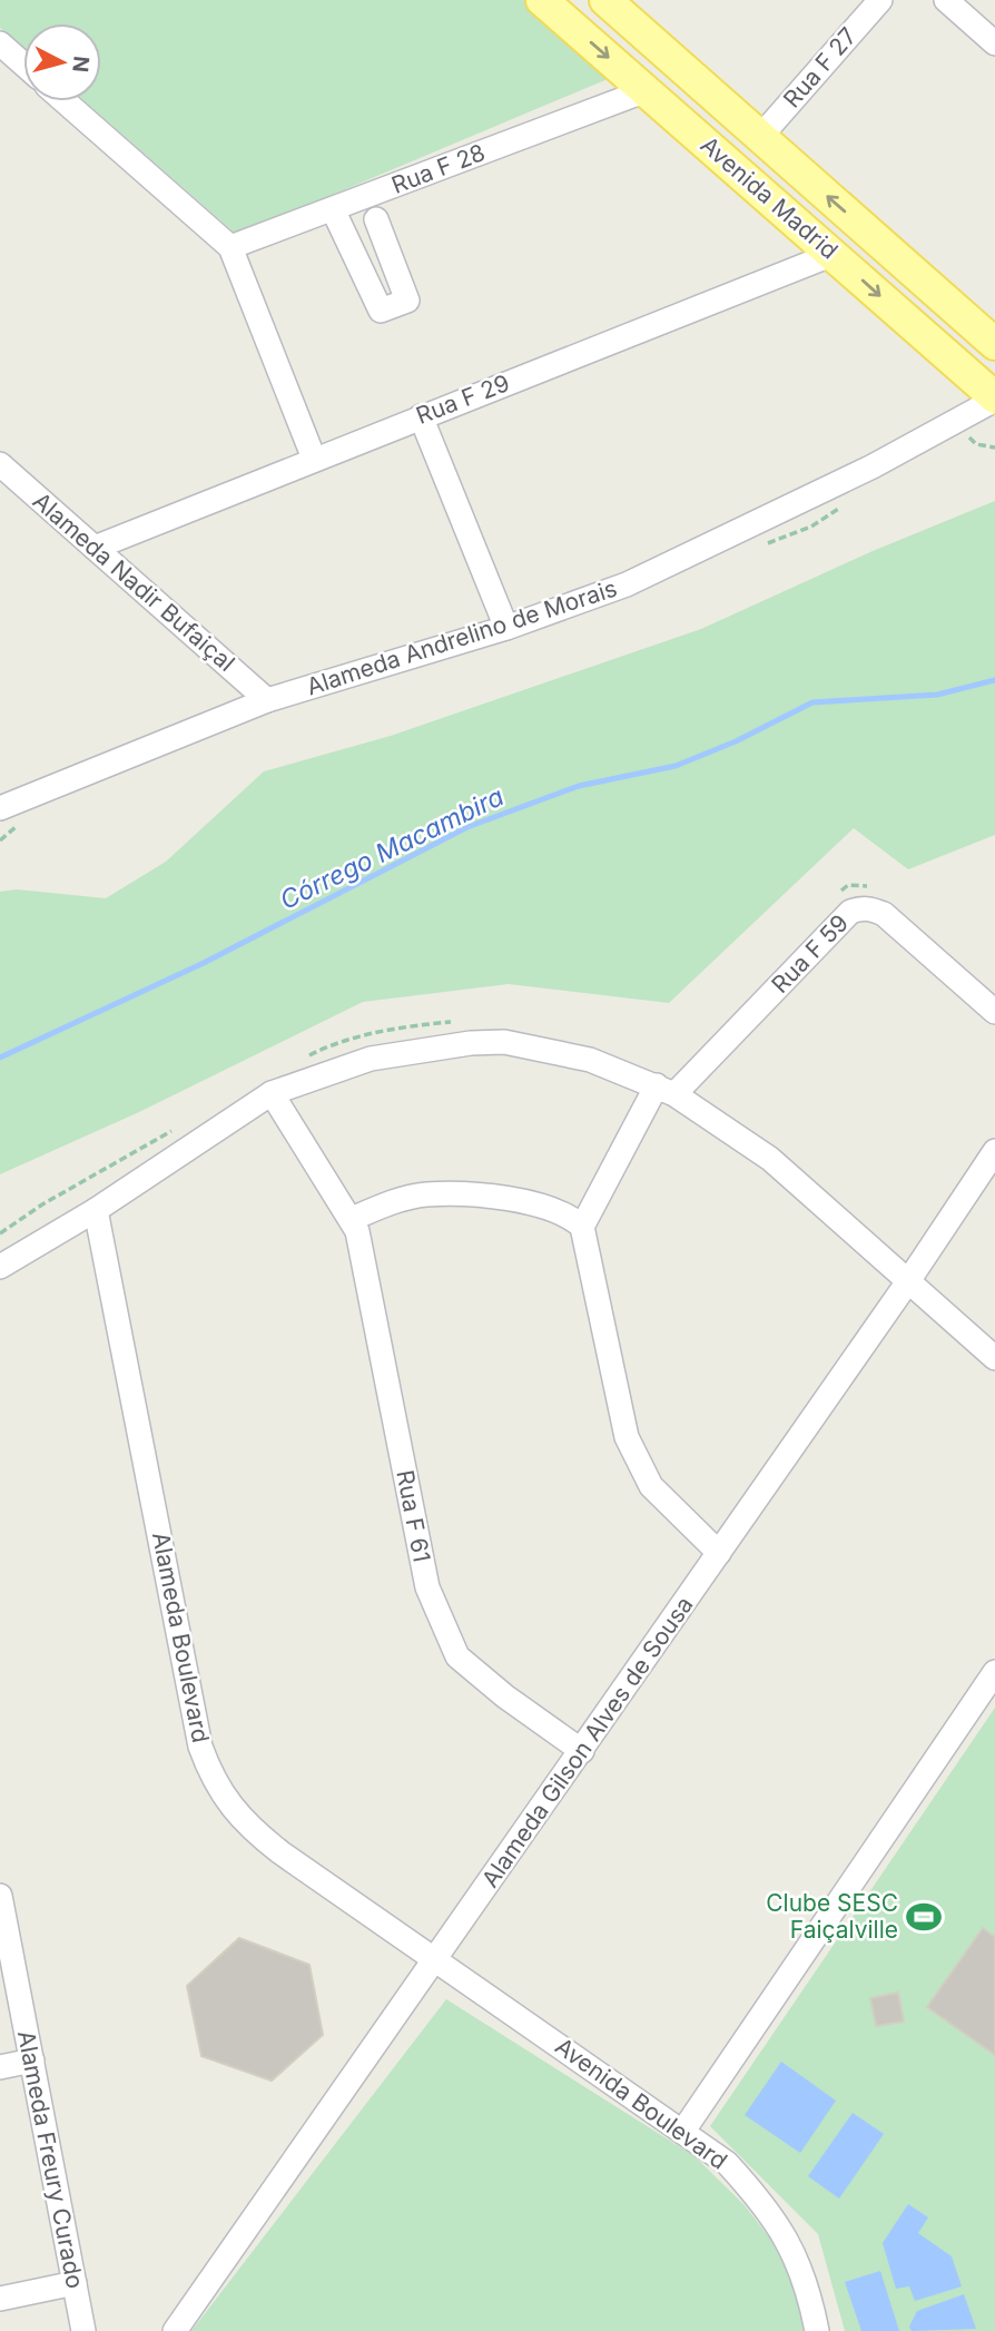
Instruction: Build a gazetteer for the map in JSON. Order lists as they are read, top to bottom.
{
  "streets": {
    "main road": ["Avenida Madrid"],
    "street": [
      "Rua F 27",
      "Rua F 28",
      "Rua F 29",
      "Alameda Nadir Bufaiçal",
      "Alameda Andrelino de Morais",
      "Rua F 59",
      "Rua F 61",
      "Alameda Boulevard",
      "Alameda Gilson Alves de Sousa",
      "Avenida Boulevard",
      "Alameda Freury Curado"
    ]
  },
  "crossings": [
    ["Rua F 27", "Avenida Madrid"],
    ["Rua F 28", "Avenida Madrid"],
    ["Avenida Madrid", "Rua F 29"],
    ["Avenida Madrid", "Alameda Andrelino de Morais"],
    ["Rua F 29", "Alameda Nadir Bufaiçal"],
    ["Alameda Nadir Bufaiçal", "Alameda Andrelino de Morais"],
    ["Rua F 61", "Alameda Gilson Alves de Sousa"],
    ["Alameda Boulevard", "Alameda Gilson Alves de Sousa"],
    ["Alameda Boulevard", "Avenida Boulevard"],
    ["Alameda Gilson Alves de Sousa", "Avenida Boulevard"]
  ],
  "water": ["Córrego Macambira"],
  "places": {
    "sports": ["Clube SESC Faiçalville"]
  },
  "north": "right"
}
